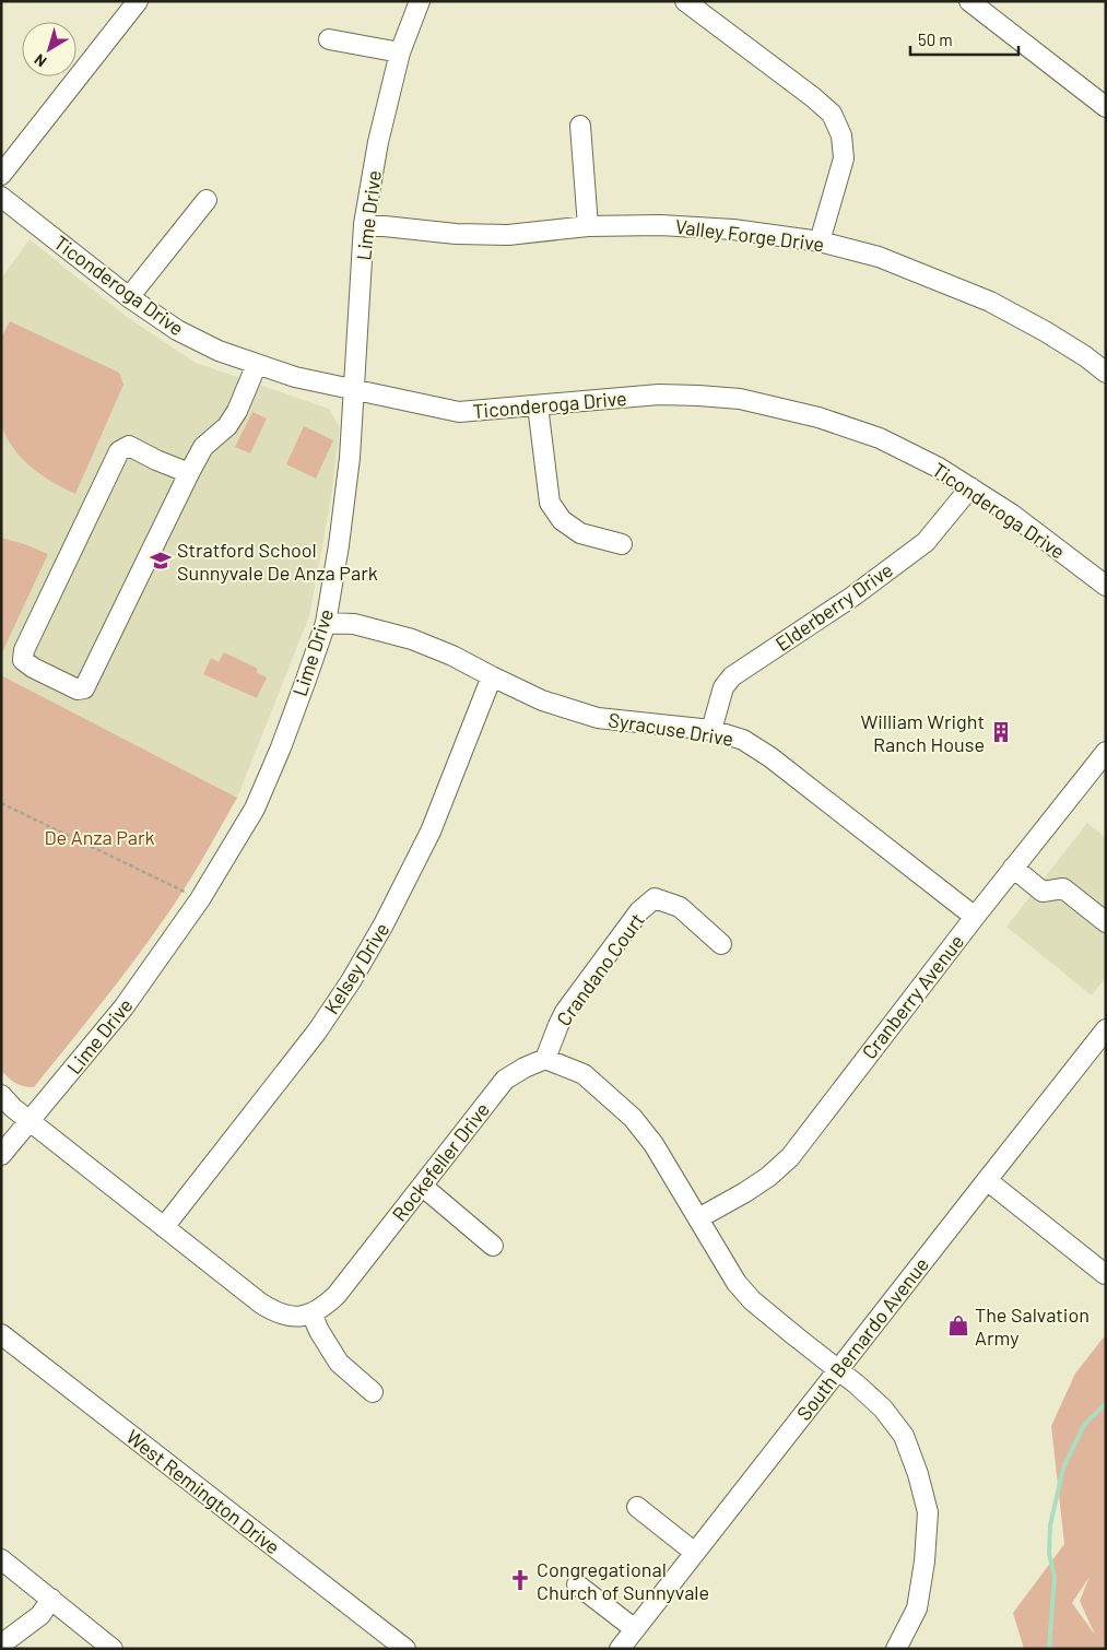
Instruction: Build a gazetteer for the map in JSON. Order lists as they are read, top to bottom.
{
  "streets": {
    "street": [
      "Lime Drive",
      "Valley Forge Drive",
      "Ticonderoga Drive",
      "Elderberry Drive",
      "Syracuse Drive",
      "Kelsey Drive",
      "Crandano Court",
      "Cranberry Avenue",
      "Rockefeller Drive",
      "South Bernardo Avenue",
      "West Remington Drive"
    ]
  },
  "crossings": [
    ["Lime Drive", "Valley Forge Drive"],
    ["Lime Drive", "Ticonderoga Drive"],
    ["Lime Drive", "Syracuse Drive"],
    ["Ticonderoga Drive", "Elderberry Drive"],
    ["Elderberry Drive", "Syracuse Drive"],
    ["Syracuse Drive", "Kelsey Drive"],
    ["Syracuse Drive", "Cranberry Avenue"],
    ["Crandano Court", "Rockefeller Drive"]
  ],
  "parks": ["De Anza Park"],
  "places": {
    "school or university": ["Stratford School Sunnyvale De Anza Park"],
    "building": ["William Wright Ranch House"],
    "shop": ["The Salvation Army"],
    "church": ["Congregational Church of Sunnyvale"]
  },
  "scale_bar": "50 m",
  "north": "bottom left"
}
